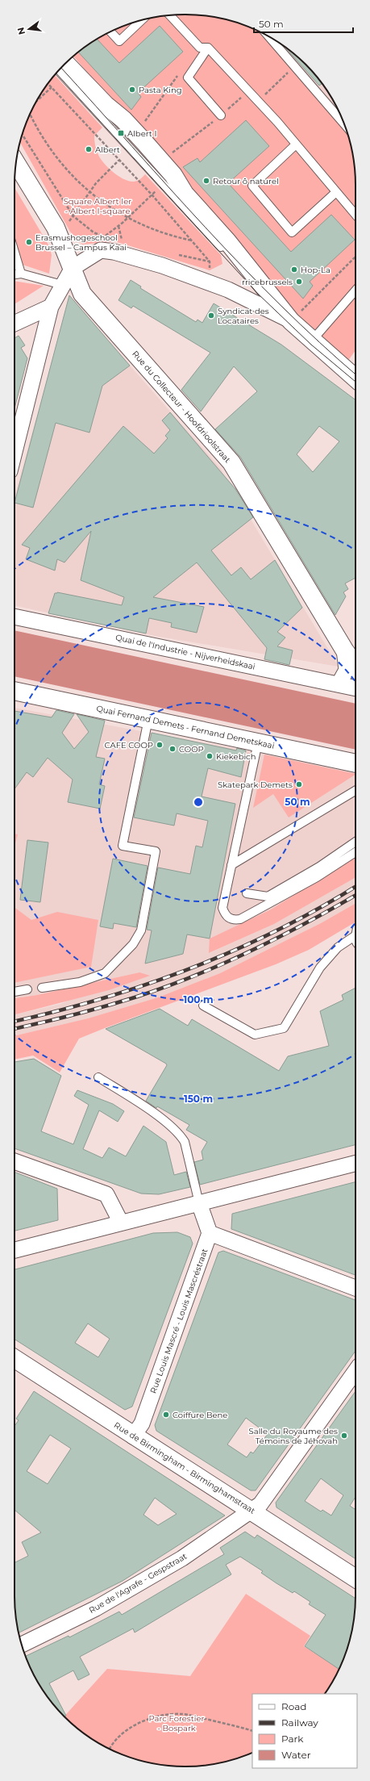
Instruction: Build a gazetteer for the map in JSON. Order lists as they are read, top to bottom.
{
  "streets": {
    "main road": ["Rue du Collecteur - Hoofdrioolstraat", "Quai Fernand Demets - Fernand Demetskaai", "Rue de Birmingham - Birminghamstraat"],
    "street": ["Quai de l'Industrie - Nijverheidskaai", "Rue Louis Mascré - Louis Mascréstraat", "Rue de l'Agrafe - Gespstraat"]
  },
  "crossings": [
    ["Rue du Collecteur - Hoofdrioolstraat", "Quai de l'Industrie - Nijverheidskaai"],
    ["Rue Louis Mascré - Louis Mascréstraat", "Rue de Birmingham - Birminghamstraat"],
    ["Rue de Birmingham - Birminghamstraat", "Rue de l'Agrafe - Gespstraat"]
  ],
  "parks": ["Square Albert Ier - Albert I-square", "Parc Forestier - Bospark"],
  "places": {
    "other": [
      "Pasta King",
      "Albert",
      "Retour ô naturel",
      "Erasmushogeschool Brussel – Campus Kaai",
      "Hop-La",
      "rricebrussels",
      "Syndicat des Locataires",
      "CAFE COOP",
      "COOP",
      "Kiekebich",
      "Skatepark Demets",
      "Coiffure Bene",
      "Salle du Royaume des Témoins de Jéhovah"
    ],
    "transit": ["Albert I"]
  },
  "legend": [
    "Road",
    "Railway",
    "Park",
    "Water"
  ],
  "scale_bar": "50 m",
  "north": "left",
  "rings": ["50 m", "100 m", "150 m"]
}
